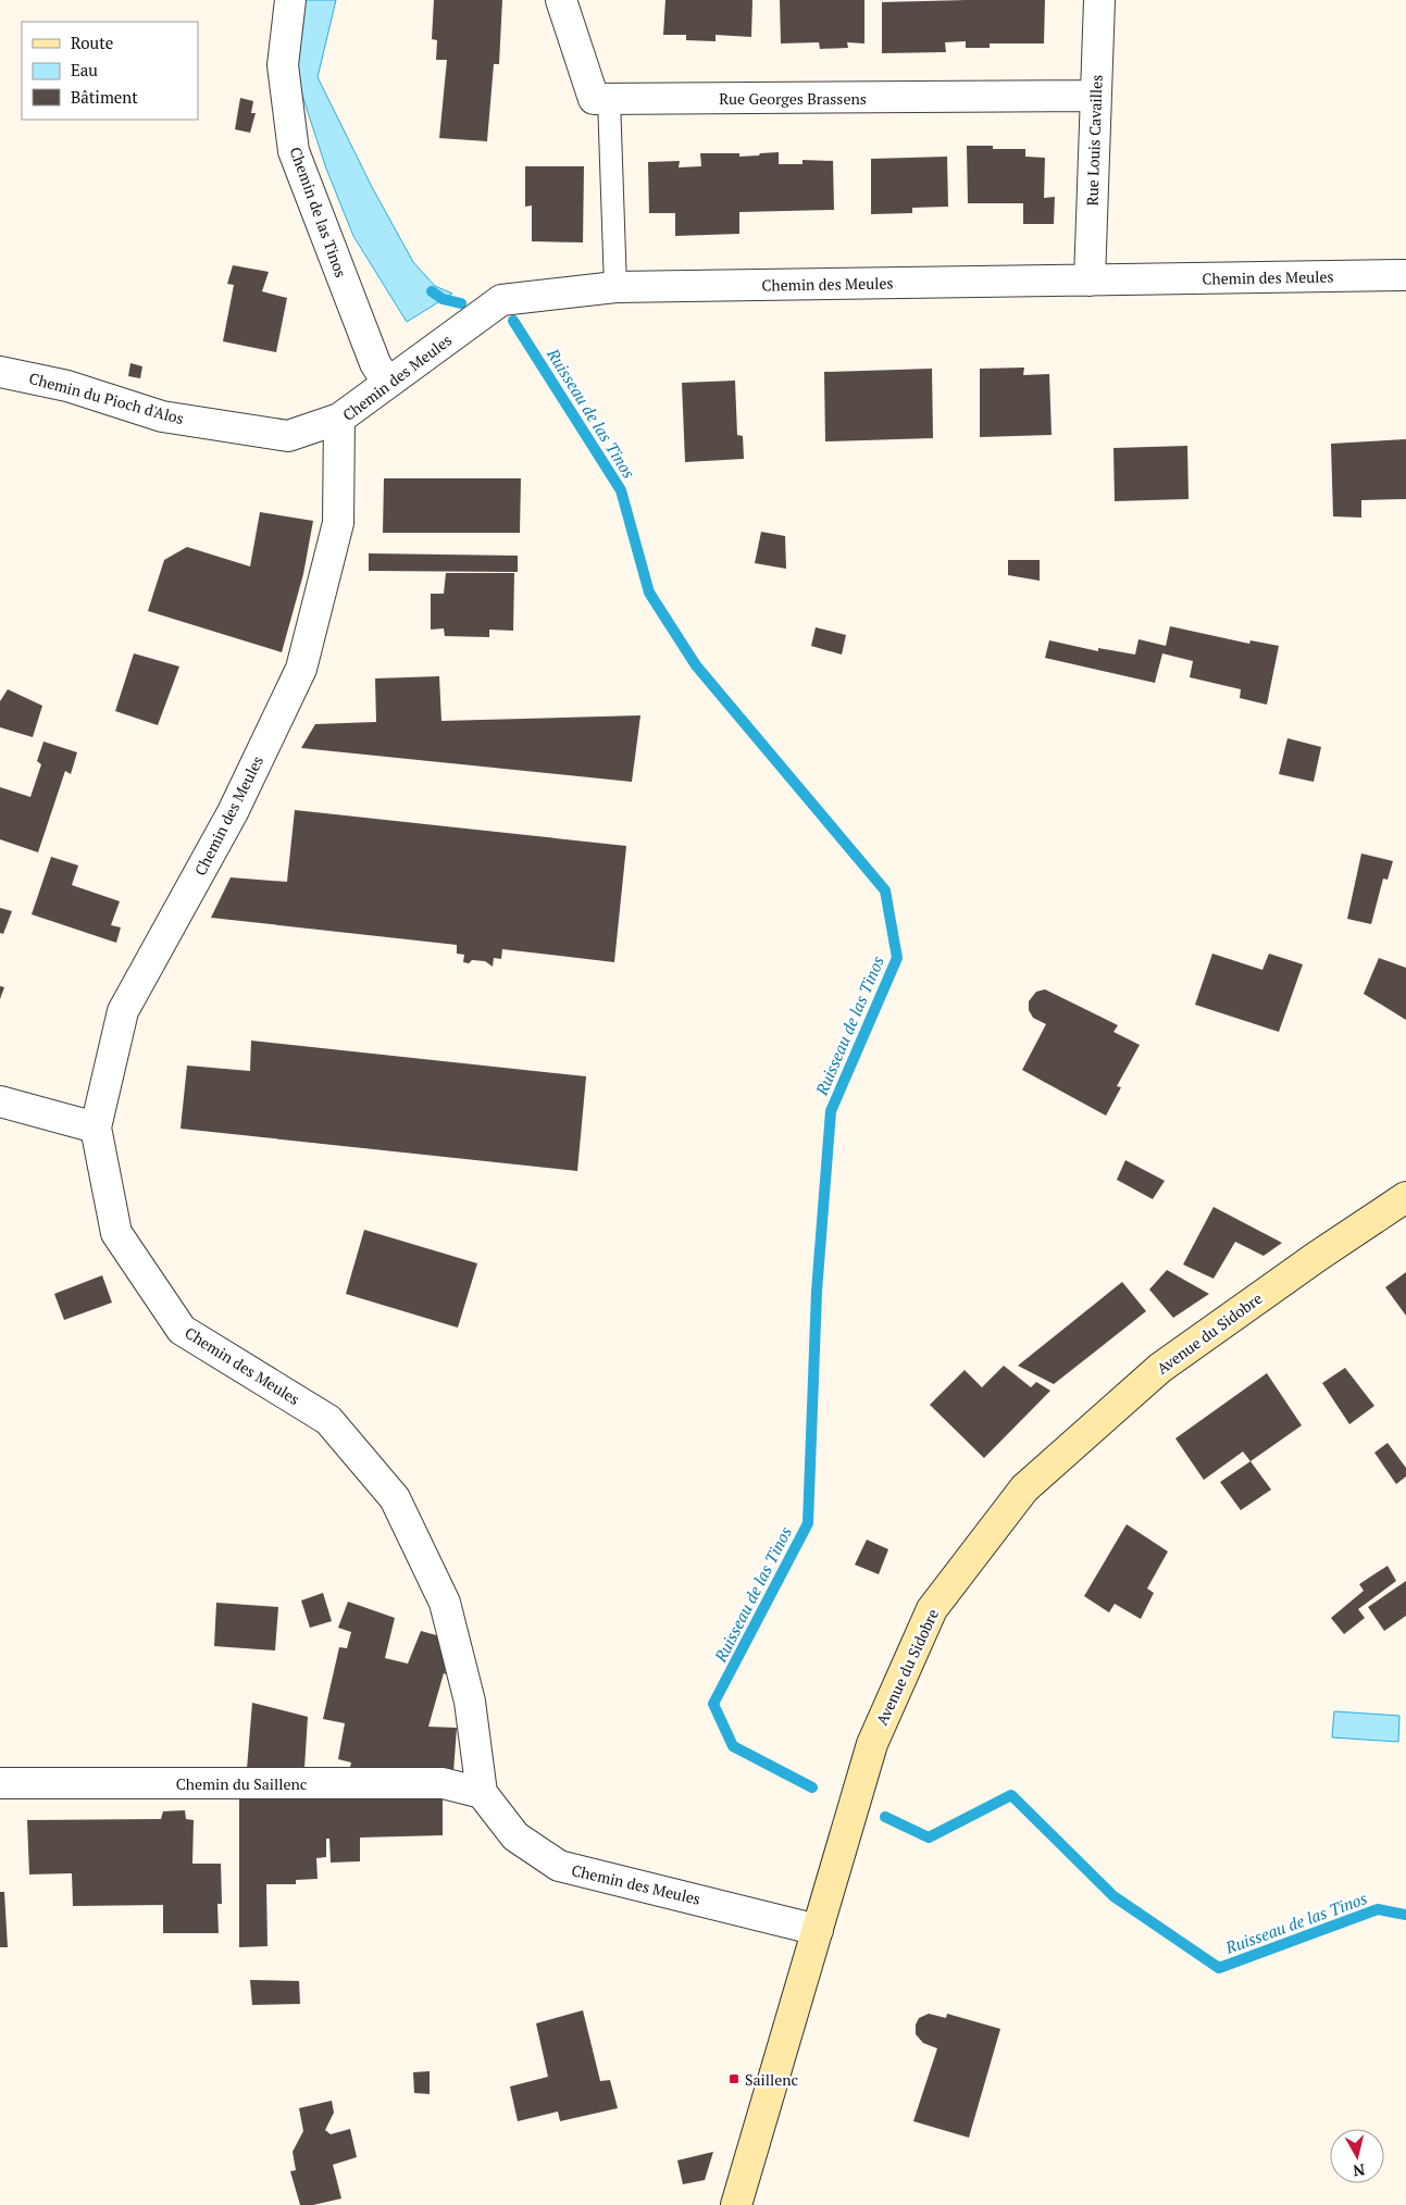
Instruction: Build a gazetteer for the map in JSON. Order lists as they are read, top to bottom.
{
  "streets": {
    "main road": ["Avenue du Sidobre"],
    "street": [
      "Rue Georges Brassens",
      "Rue Louis Cavailles",
      "Chemin de las Tinos",
      "Chemin des Meules",
      "Chemin du Pioch d'Alos",
      "Chemin du Saillenc"
    ]
  },
  "crossings": [
    ["Rue Georges Brassens", "Rue Louis Cavailles"],
    ["Rue Louis Cavailles", "Chemin des Meules"],
    ["Chemin de las Tinos", "Chemin des Meules"],
    ["Chemin des Meules", "Chemin du Pioch d'Alos"],
    ["Chemin des Meules", "Avenue du Sidobre"],
    ["Chemin des Meules", "Chemin du Saillenc"]
  ],
  "water": ["Ruisseau de las Tinos"],
  "places": {
    "transit": ["Saillenc"]
  },
  "legend": ["Route", "Eau", "Bâtiment"],
  "north": "bottom"
}
